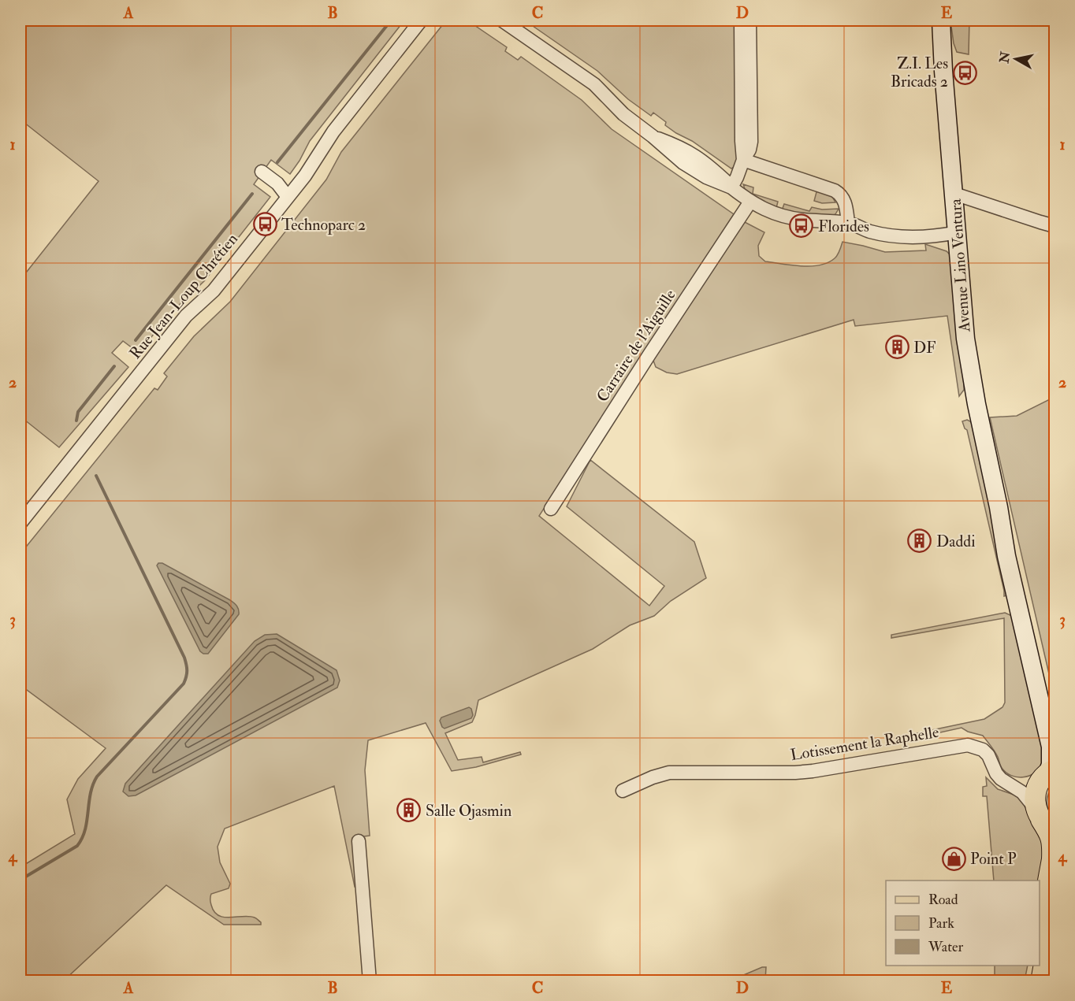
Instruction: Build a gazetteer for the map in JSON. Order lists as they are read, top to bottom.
{
  "streets": {
    "main road": ["Avenue Lino Ventura"],
    "street": ["Rue Jean-Loup Chrétien", "Carraire de l'Aiguille", "Lotissement la Raphelle"]
  },
  "places": {
    "bus stop": ["Z.I. Les Bricads 2", "Technoparc 2", "Florides"],
    "building": ["DF", "Daddi", "Salle Ojasmin"],
    "shop": ["Point P"]
  },
  "legend": ["Road", "Park", "Water"],
  "north": "left",
  "grid": {
    "columns": [
      "A",
      "B",
      "C",
      "D",
      "E"
    ],
    "rows": [
      "1",
      "2",
      "3",
      "4"
    ]
  }
}
